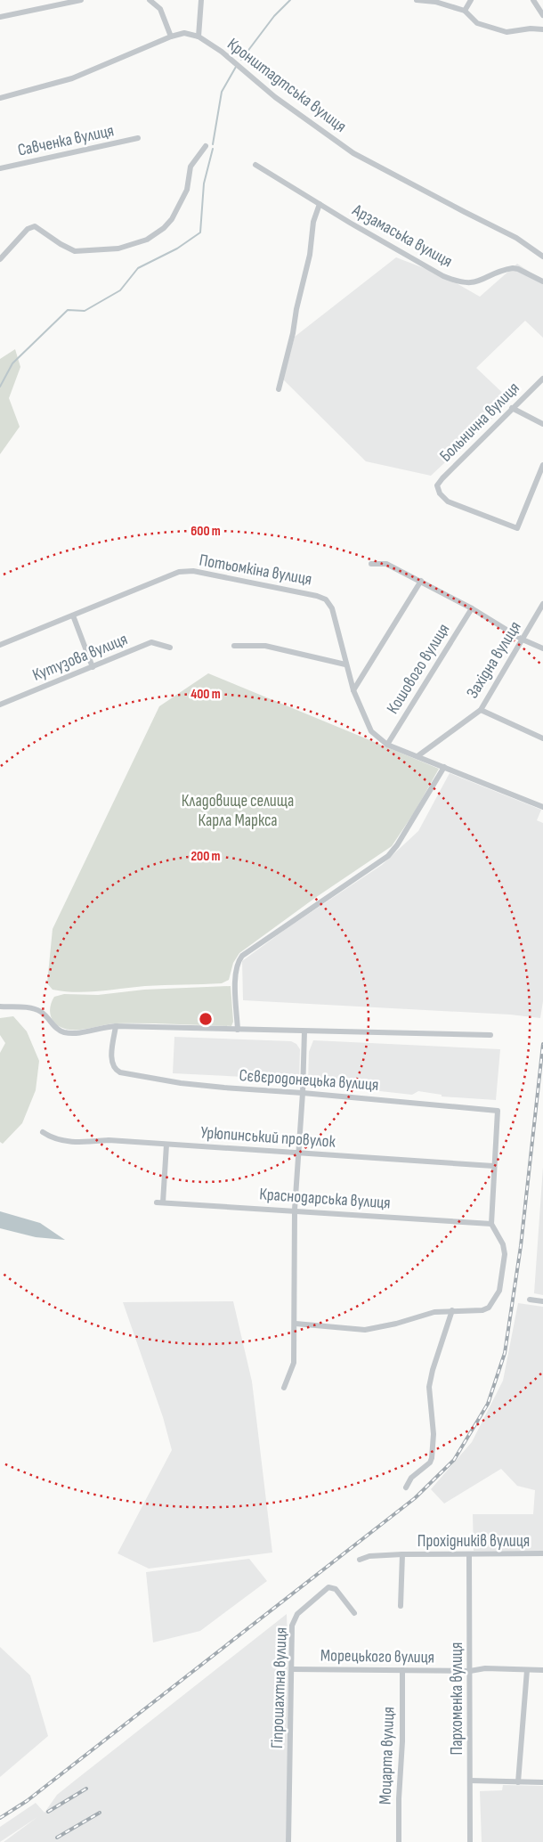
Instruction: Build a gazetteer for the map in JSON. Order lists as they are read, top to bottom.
{
  "streets": {
    "street": [
      "Кронштадтська вулиця",
      "Савченка вулиця",
      "Арзамаська вулиця",
      "Больнична вулиця",
      "Потьомкіна вулиця",
      "Кутузова вулиця",
      "Західна вулиця",
      "Кошового вулиця",
      "Сєвєродонецька вулиця",
      "Урюпинський провулок",
      "Краснодарська вулиця",
      "Прохідників вулиця",
      "Морецького вулиця",
      "Гіпрошахтна вулиця",
      "Пархоменка вулиця",
      "Моцарта вулиця"
    ]
  },
  "crossings": [
    ["Потьомкіна вулиця", "Західна вулиця"],
    ["Потьомкіна вулиця", "Кошового вулиця"],
    ["Сєвєродонецька вулиця", "Урюпинський провулок"],
    ["Урюпинський провулок", "Краснодарська вулиця"],
    ["Прохідників вулиця", "Пархоменка вулиця"],
    ["Морецького вулиця", "Гіпрошахтна вулиця"],
    ["Морецького вулиця", "Пархоменка вулиця"],
    ["Морецького вулиця", "Моцарта вулиця"]
  ],
  "parks": ["Кладовище селища Карла Маркса"],
  "rings": ["600 m", "400 m", "200 m"]
}
